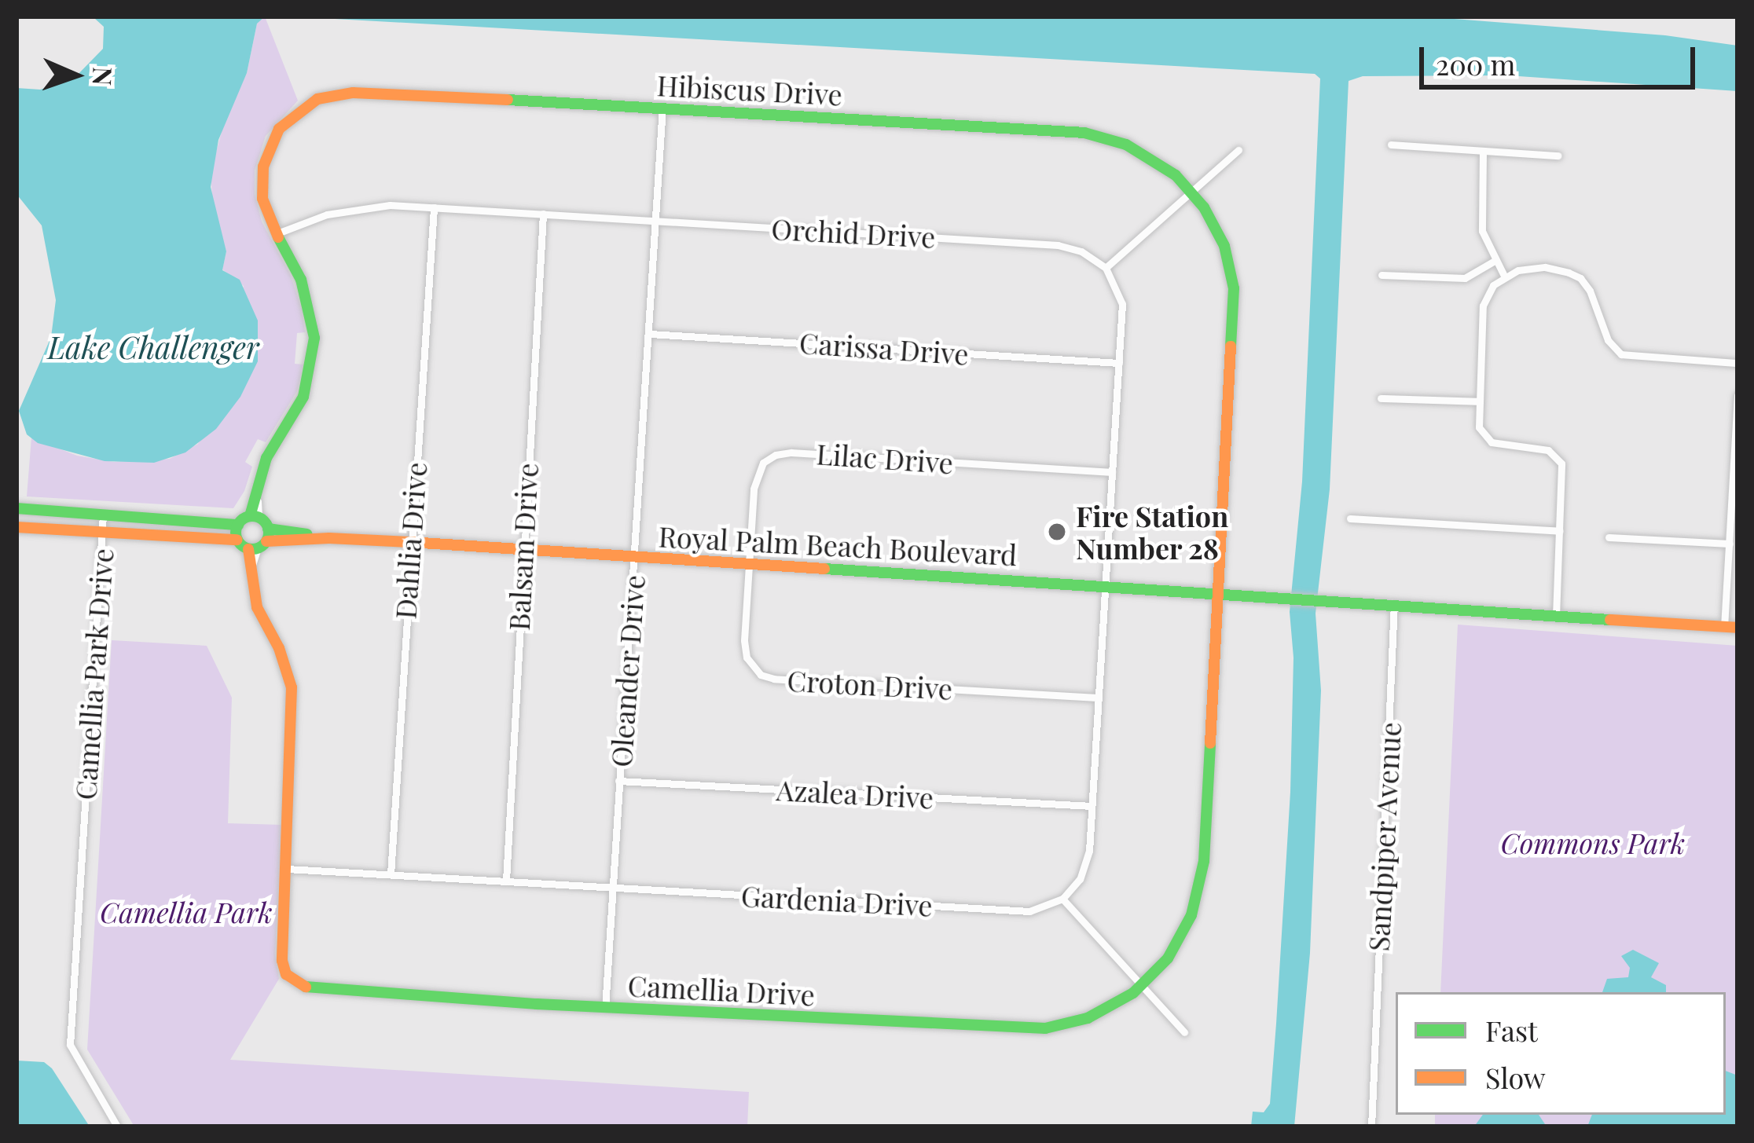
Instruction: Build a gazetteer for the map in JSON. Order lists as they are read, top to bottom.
{
  "streets": {
    "street": [
      "Hibiscus Drive",
      "Orchid Drive",
      "Carissa Drive",
      "Lilac Drive",
      "Dahlia Drive",
      "Royal Palm Beach Boulevard",
      "Balsam Drive",
      "Oleander Drive",
      "Camellia Park Drive",
      "Croton Drive",
      "Azalea Drive",
      "Sandpiper Avenue",
      "Gardenia Drive",
      "Camellia Drive"
    ]
  },
  "crossings": [
    ["Hibiscus Drive", "Orchid Drive"],
    ["Hibiscus Drive", "Royal Palm Beach Boulevard"],
    ["Hibiscus Drive", "Oleander Drive"],
    ["Hibiscus Drive", "Camellia Drive"],
    ["Orchid Drive", "Dahlia Drive"],
    ["Orchid Drive", "Balsam Drive"],
    ["Orchid Drive", "Oleander Drive"],
    ["Carissa Drive", "Oleander Drive"],
    ["Lilac Drive", "Royal Palm Beach Boulevard"],
    ["Lilac Drive", "Croton Drive"],
    ["Dahlia Drive", "Royal Palm Beach Boulevard"],
    ["Dahlia Drive", "Gardenia Drive"],
    ["Royal Palm Beach Boulevard", "Balsam Drive"],
    ["Royal Palm Beach Boulevard", "Oleander Drive"],
    ["Royal Palm Beach Boulevard", "Croton Drive"],
    ["Royal Palm Beach Boulevard", "Sandpiper Avenue"],
    ["Royal Palm Beach Boulevard", "Camellia Drive"],
    ["Balsam Drive", "Gardenia Drive"],
    ["Oleander Drive", "Azalea Drive"],
    ["Oleander Drive", "Gardenia Drive"],
    ["Oleander Drive", "Camellia Drive"],
    ["Gardenia Drive", "Camellia Drive"]
  ],
  "water": ["Lake Challenger"],
  "parks": ["Commons Park", "Camellia Park"],
  "places": ["Fire Station Number 28"],
  "legend": ["Fast", "Slow"],
  "scale_bar": "200 m",
  "north": "right"
}
